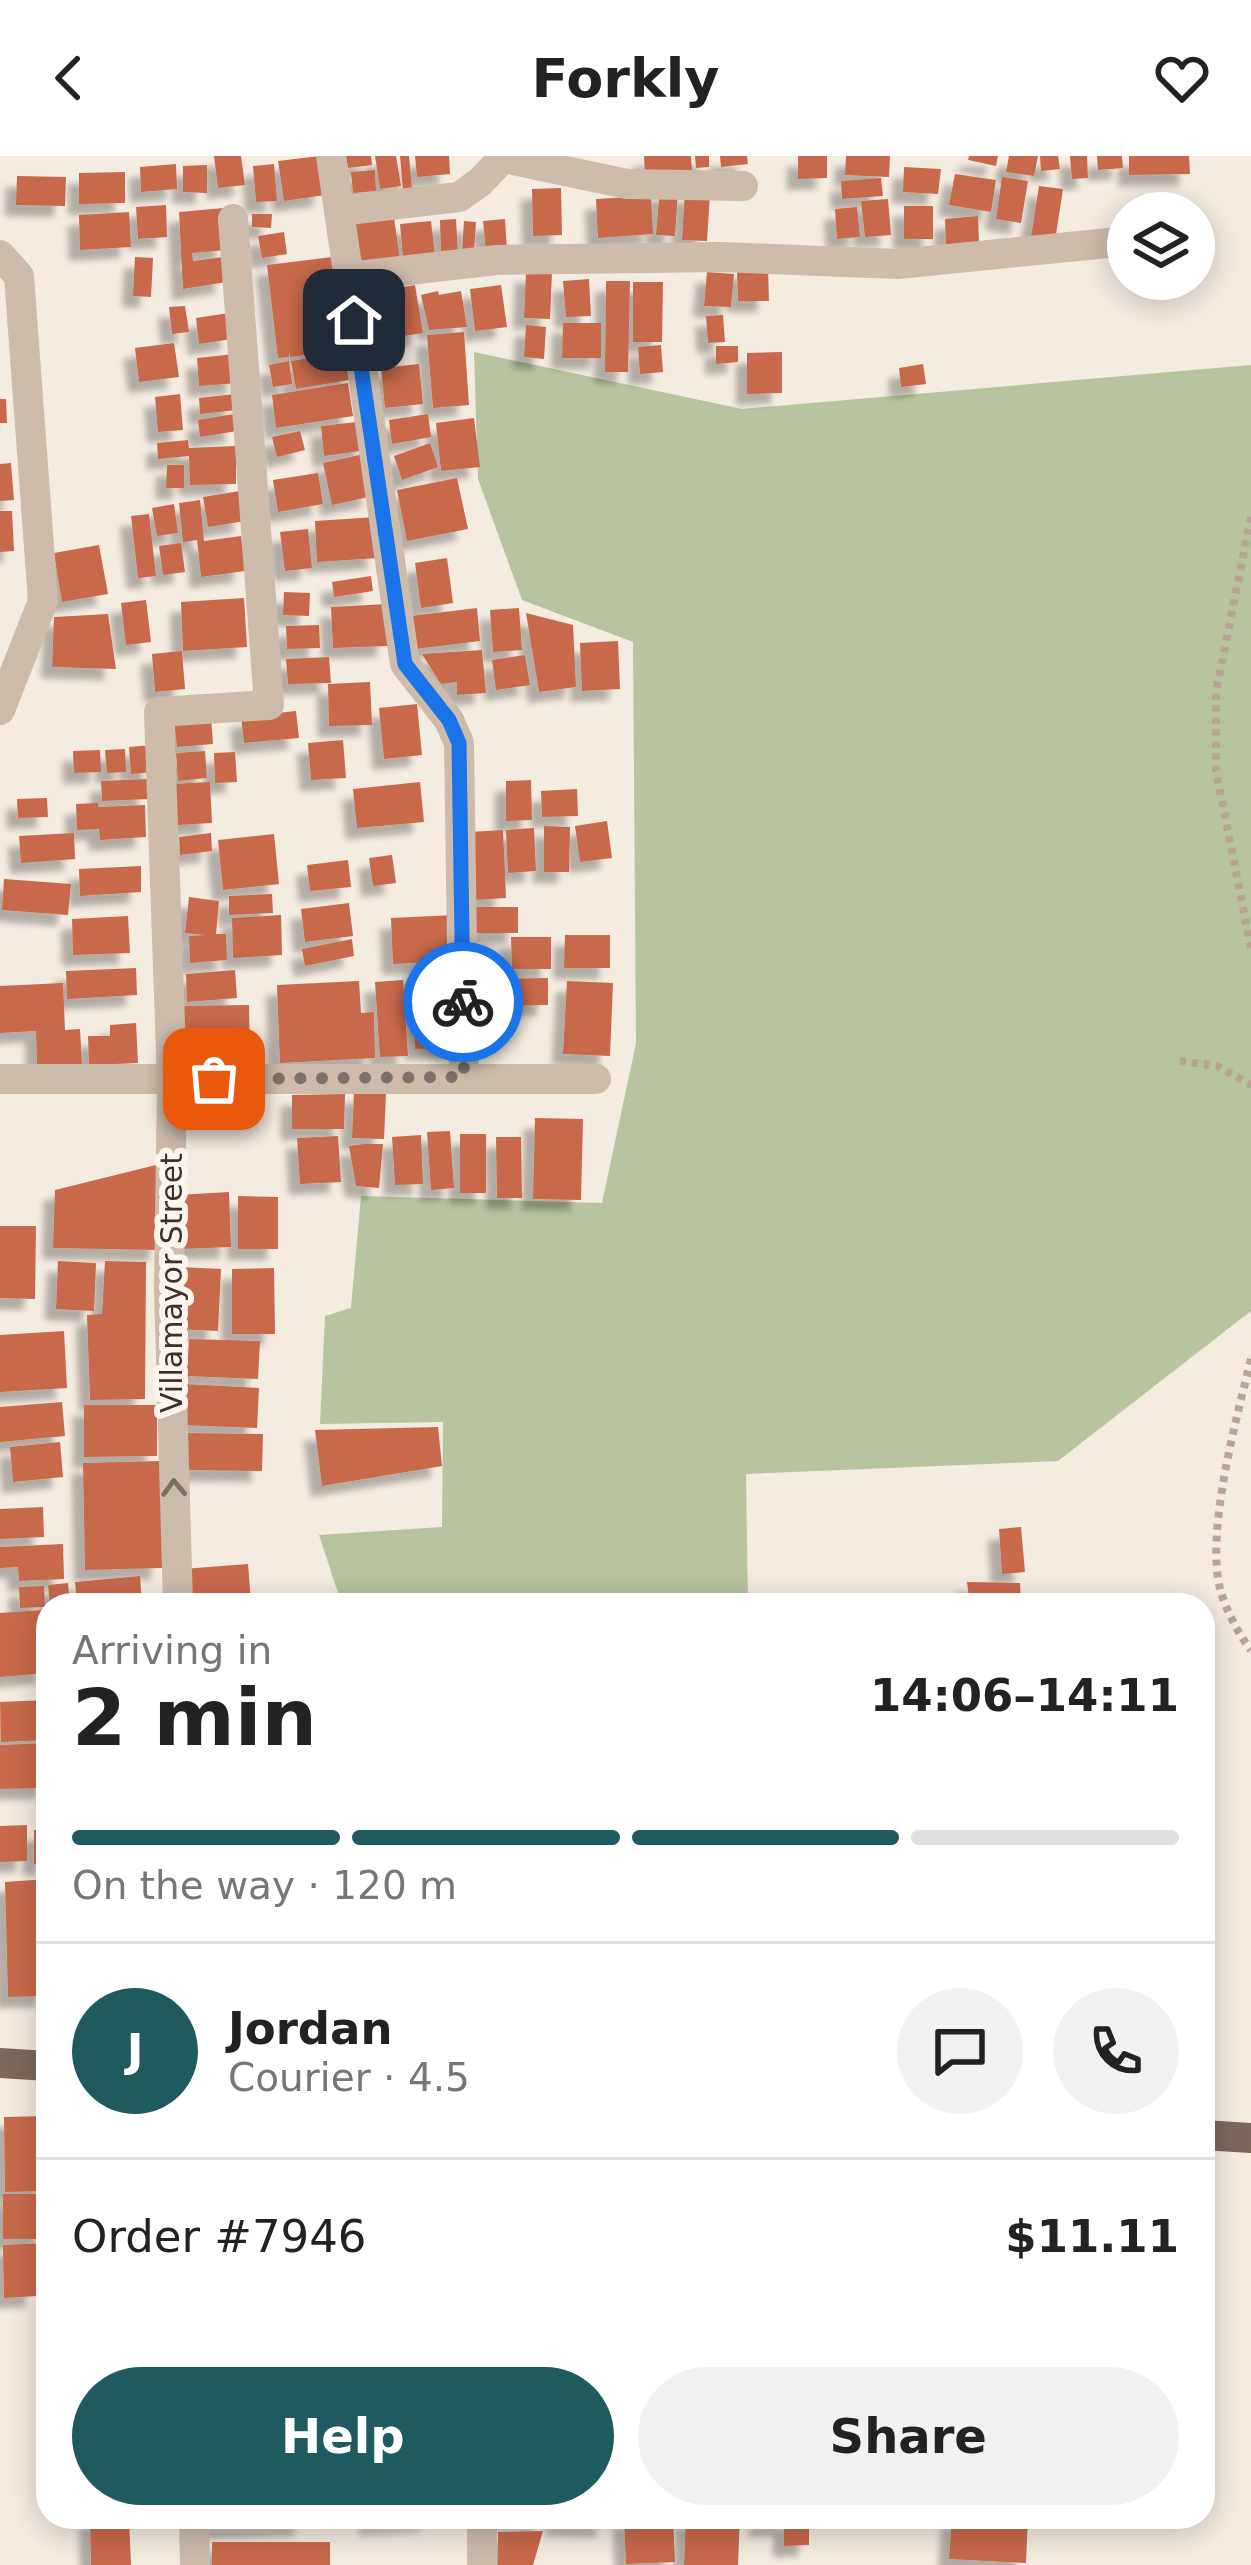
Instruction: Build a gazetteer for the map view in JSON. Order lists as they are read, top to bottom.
{
  "streets": {
    "street": ["Villamayor Street"]
  },
  "page": {
    "header": "Forkly",
    "heading": ["2 min", "Arriving in", "14:06–14:11"],
    "panel": [
      "Jordan",
      "Courier · 4.5",
      "Order #7946",
      "$11.11"
    ],
    "bar": "On the way · 120 m",
    "round": "J",
    "buttons": ["Help", "Share"]
  }
}
